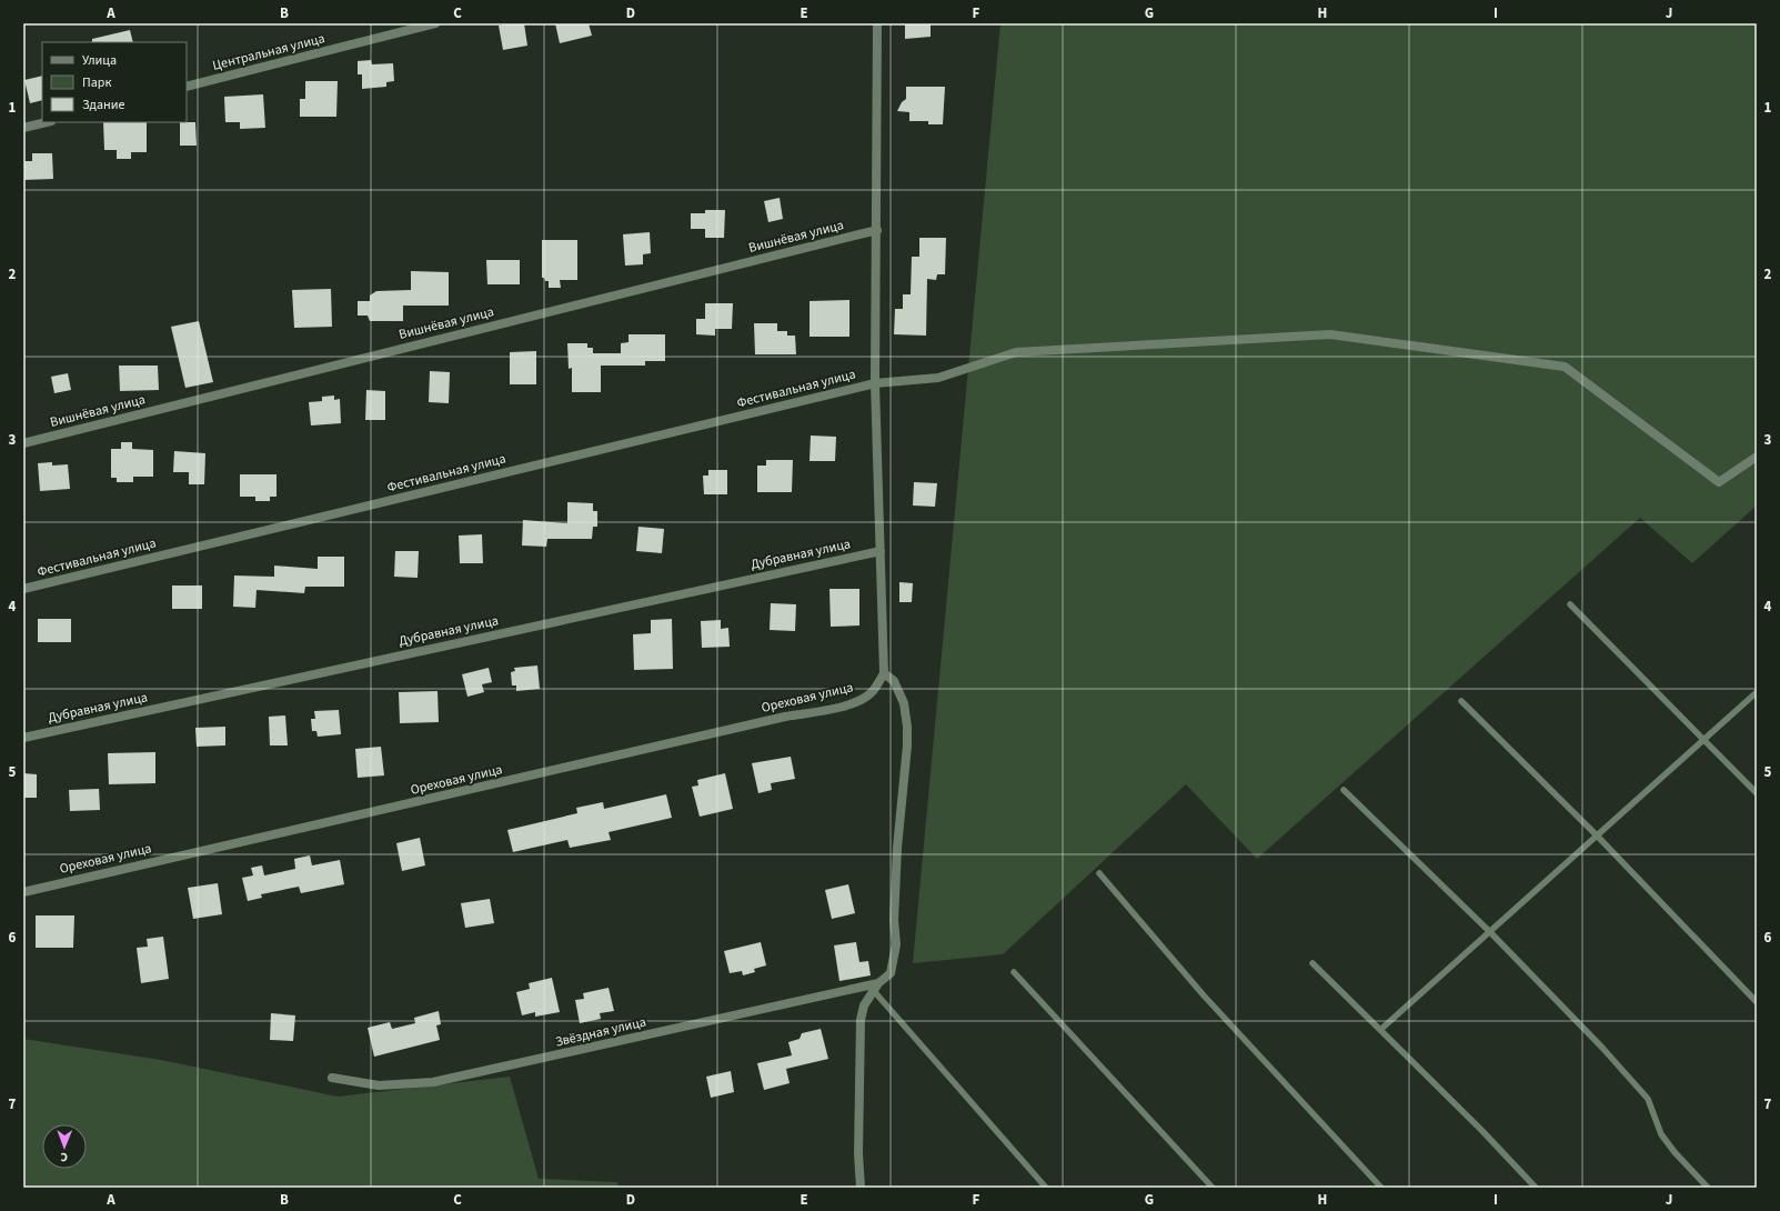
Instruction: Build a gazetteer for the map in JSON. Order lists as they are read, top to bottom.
{
  "streets": {
    "street": [
      "Центральная улица",
      "Вишнёвая улица",
      "Фестивальная улица",
      "Дубравная улица",
      "Ореховая улица",
      "Звёздная улица"
    ]
  },
  "legend": ["Улица", "Парк", "Здание"],
  "north": "bottom",
  "grid": {
    "columns": [
      "A",
      "B",
      "C",
      "D",
      "E",
      "F",
      "G",
      "H",
      "I",
      "J"
    ],
    "rows": [
      "1",
      "2",
      "3",
      "4",
      "5",
      "6",
      "7"
    ]
  }
}
